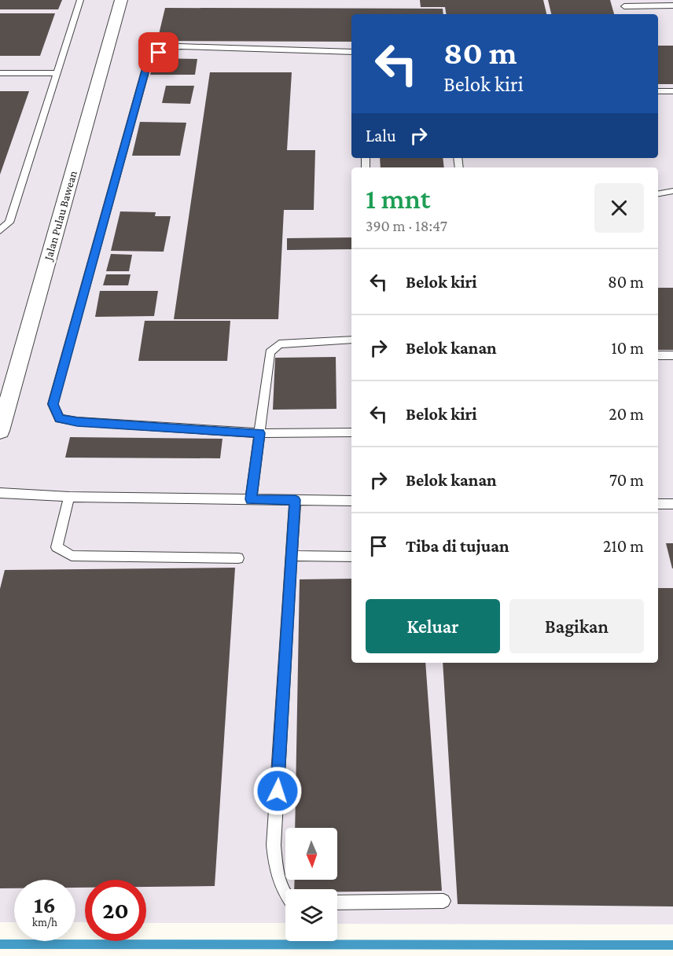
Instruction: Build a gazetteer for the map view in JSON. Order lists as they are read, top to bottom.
{
  "streets": {
    "street": ["Jalan Pulau Bawean"]
  },
  "north": "bottom",
  "page": {
    "turn": ["80 m", "Belok kiri"],
    "then": "Lalu",
    "heading": ["1 mnt", "390 m · 18:47"],
    "list": [
      {
        "name": "Belok kiri",
        "value": "80 m"
      },
      {
        "name": "Belok kanan",
        "value": "10 m"
      },
      {
        "name": "Belok kiri",
        "value": "20 m"
      },
      {
        "name": "Belok kanan",
        "value": "70 m"
      },
      {
        "name": "Tiba di tujuan",
        "value": "210 m"
      }
    ],
    "buttons": ["Keluar", "Bagikan"],
    "speed": "16 km/h",
    "limit": "20"
  }
}
